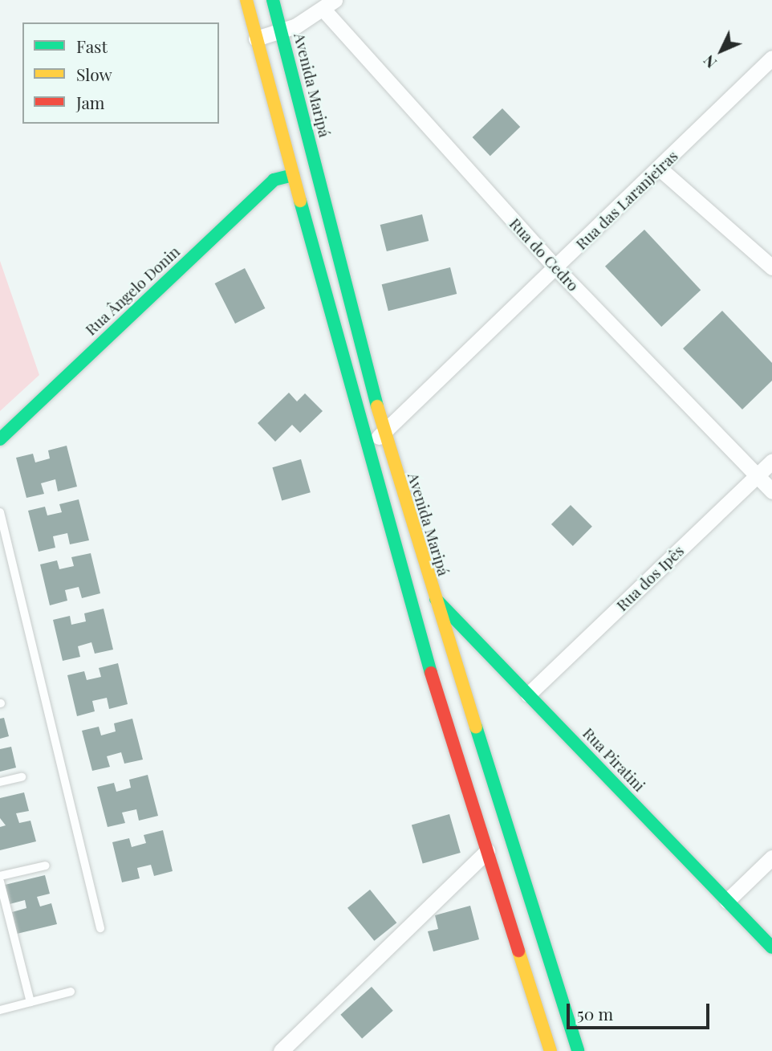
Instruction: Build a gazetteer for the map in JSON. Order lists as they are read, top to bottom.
{
  "streets": {
    "main road": ["Avenida Maripá", "Rua Ângelo Donin", "Rua Piratini"],
    "street": ["Rua das Laranjeiras", "Rua do Cedro", "Rua dos Ipês"]
  },
  "crossings": [
    ["Avenida Maripá", "Rua das Laranjeiras"],
    ["Avenida Maripá", "Rua Piratini"],
    ["Rua das Laranjeiras", "Rua do Cedro"],
    ["Rua do Cedro", "Rua dos Ipês"],
    ["Rua dos Ipês", "Rua Piratini"]
  ],
  "legend": ["Fast", "Slow", "Jam"],
  "scale_bar": "50 m",
  "north": "bottom left"
}
